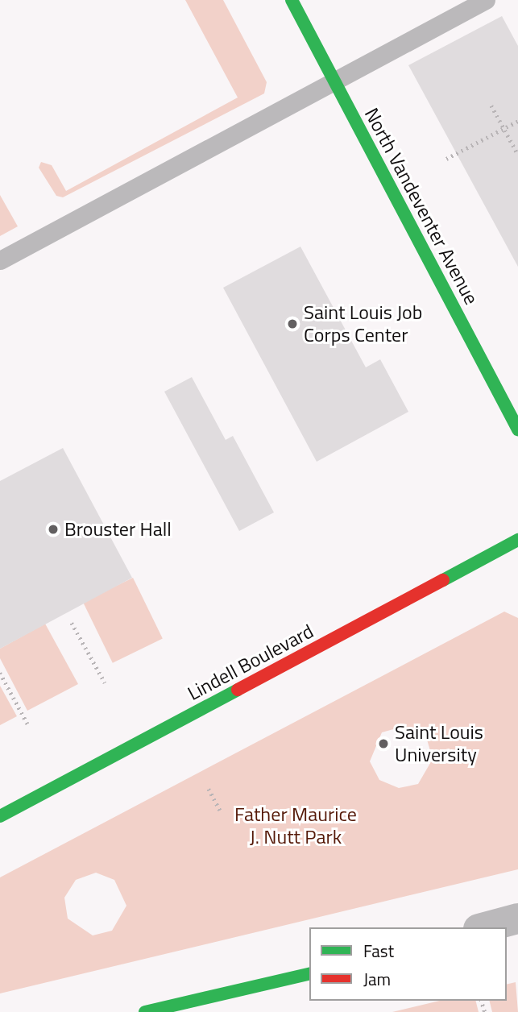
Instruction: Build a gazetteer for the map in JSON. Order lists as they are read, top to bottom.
{
  "streets": {
    "main road": ["North Vandeventer Avenue", "Lindell Boulevard"]
  },
  "parks": ["Father Maurice J. Nutt Park"],
  "places": ["Saint Louis Job Corps Center", "Brouster Hall", "Saint Louis University"],
  "legend": ["Fast", "Jam"]
}
